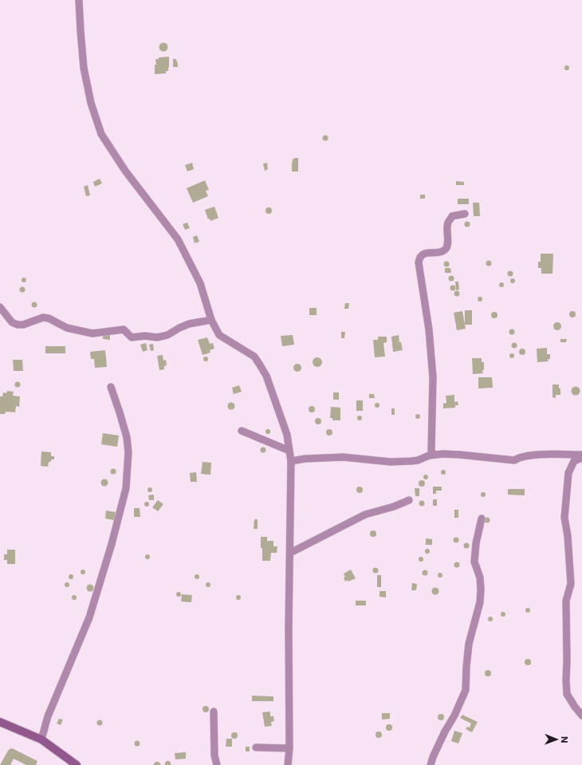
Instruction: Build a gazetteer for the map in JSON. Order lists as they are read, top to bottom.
{
  "north": "right"
}
